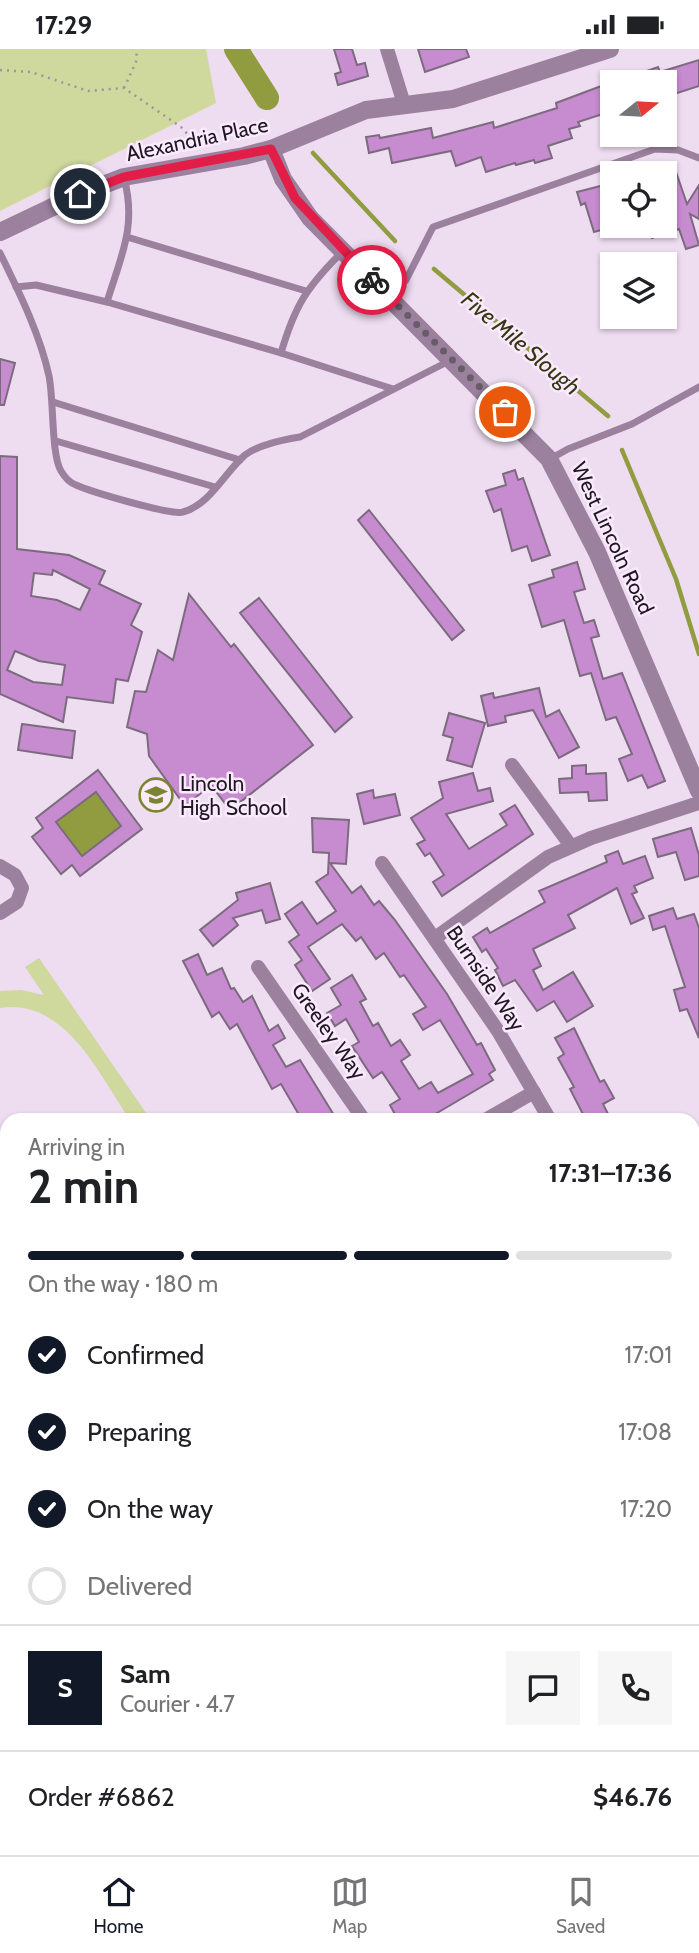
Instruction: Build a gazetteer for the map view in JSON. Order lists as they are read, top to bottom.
{
  "streets": {
    "street": [
      "Alexandria Place",
      "West Lincoln Road",
      "Burnside Way",
      "Greeley Way"
    ]
  },
  "crossings": [
    ["Alexandria Place", "West Lincoln Road"]
  ],
  "water": ["Five Mile Slough"],
  "places": {
    "school or university": ["Lincoln High School"]
  },
  "north": "right",
  "page": {
    "status": "17:29",
    "heading": ["2 min", "Arriving in", "17:31–17:36"],
    "panel": [
      "Sam",
      "Courier · 4.7",
      "Order #6862",
      "$46.76"
    ],
    "bar": "On the way · 180 m",
    "list": [
      ["Confirmed", "17:01"],
      ["Preparing", "17:08"],
      ["On the way", "17:20"],
      "Delivered"
    ],
    "round": "S",
    "tabs": ["Home", "Map", "Saved"]
  }
}
